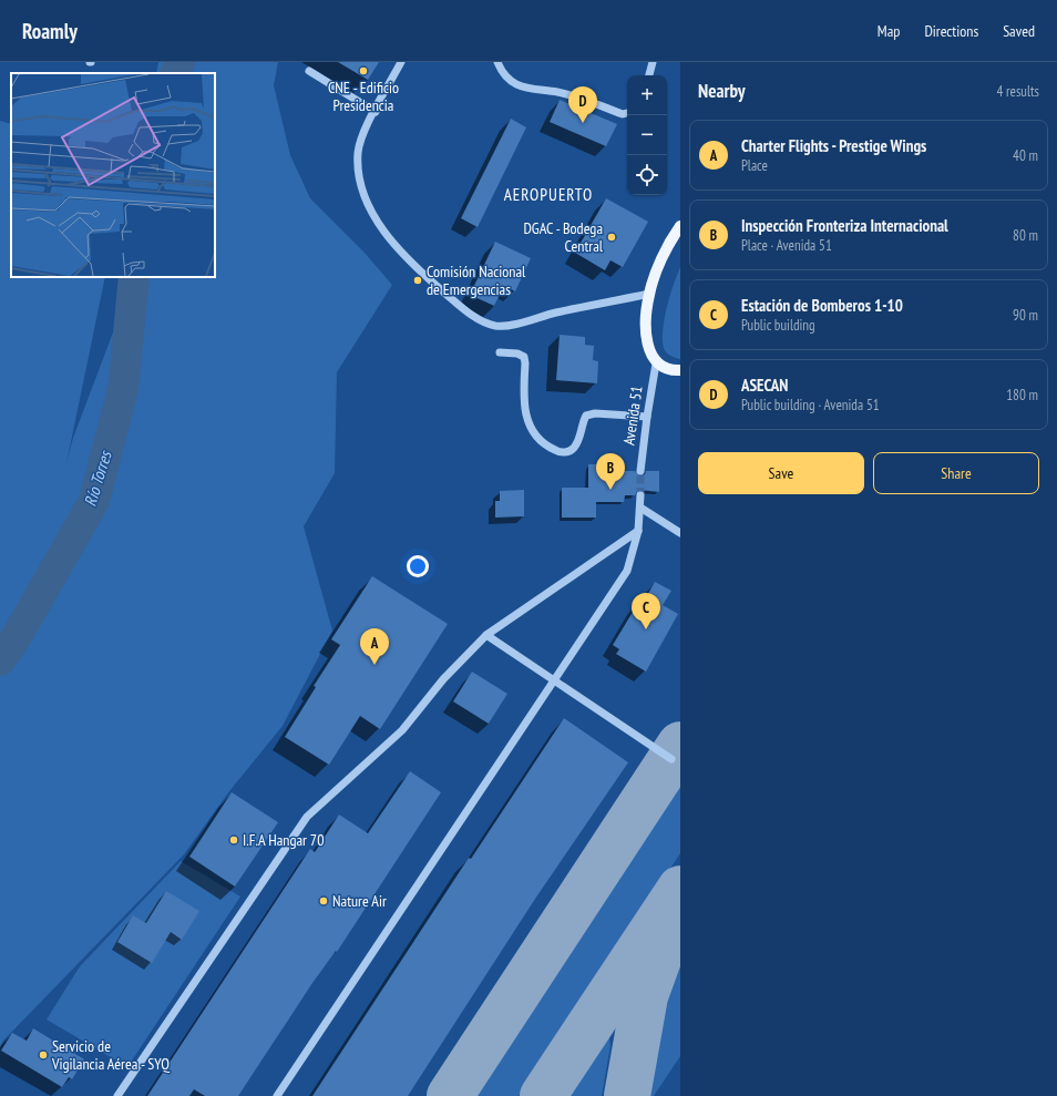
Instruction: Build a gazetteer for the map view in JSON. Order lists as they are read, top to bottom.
{
  "streets": {
    "street": ["Avenida 51"]
  },
  "districts": ["AEROPUERTO"],
  "water": ["Río Torres"],
  "places": [
    "CNE - Edificio Presidencia",
    "DGAC - Bodega Central",
    "Comisión Nacional de Emergencias",
    "I.F.A Hangar 70",
    "Nature Air",
    "Servicio de Vigilancia Aérea - SYQ"
  ],
  "page": {
    "header": "Roamly",
    "nav": ["Map", "Directions", "Saved"],
    "heading": ["Nearby", "4 results"],
    "map_buttons": ["+", "−"],
    "pins": [
      "D",
      "B",
      "C",
      "A"
    ],
    "list": [
      {
        "mark": "A",
        "name": "Charter Flights - Prestige Wings",
        "note": "Place",
        "value": "40 m"
      },
      {
        "mark": "B",
        "name": "Inspección Fronteriza Internacional",
        "note": "Place · Avenida 51",
        "value": "80 m"
      },
      {
        "mark": "C",
        "name": "Estación de Bomberos 1-10",
        "note": "Public building",
        "value": "90 m"
      },
      {
        "mark": "D",
        "name": "ASECAN",
        "note": "Public building · Avenida 51",
        "value": "180 m"
      }
    ],
    "buttons": ["Save", "Share"]
  }
}
